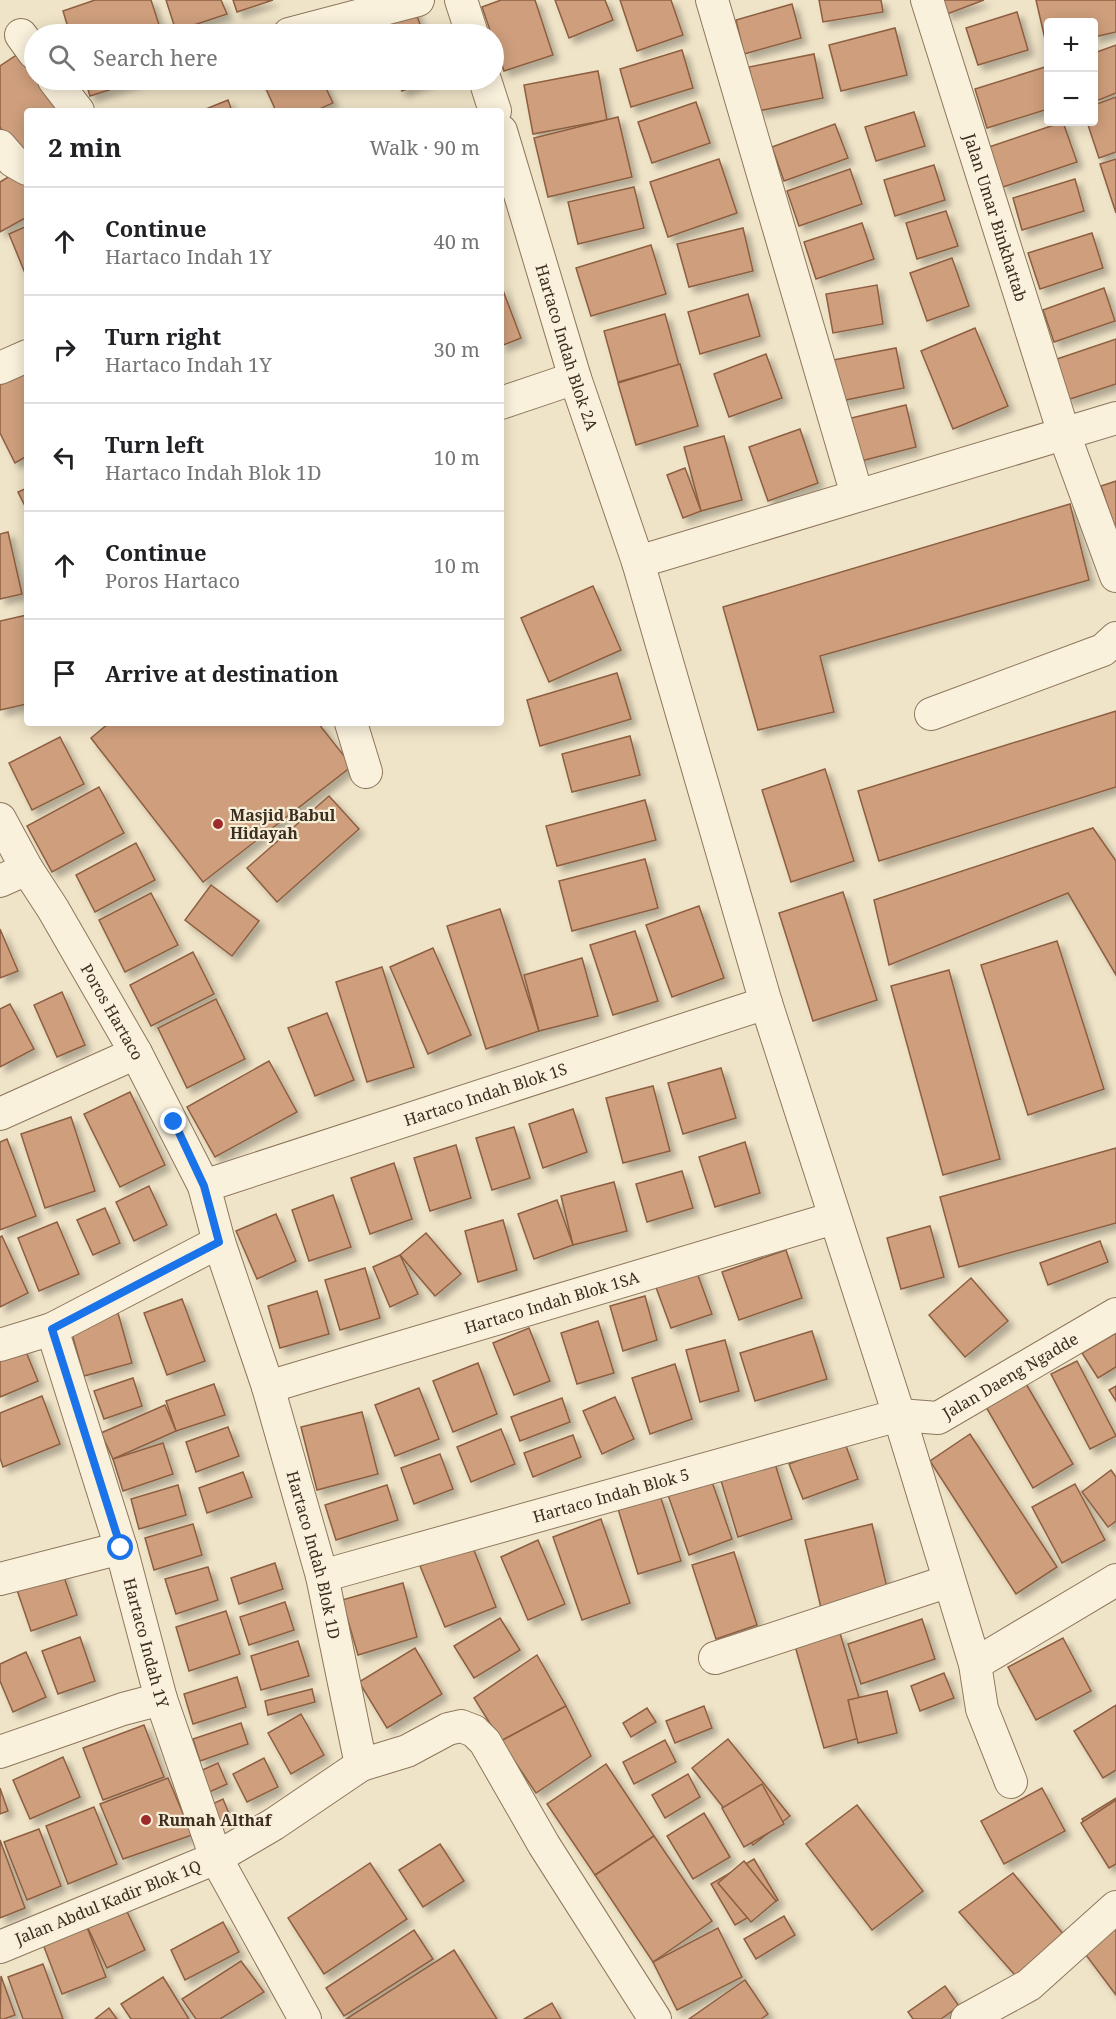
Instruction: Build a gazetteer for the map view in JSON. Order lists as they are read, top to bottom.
{
  "streets": {
    "street": [
      "Jalan Umar Binkhattab",
      "Hartaco Indah Blok 2A",
      "Poros Hartaco",
      "Hartaco Indah Blok 1S",
      "Hartaco Indah Blok 1SA",
      "Jalan Daeng Ngadde",
      "Hartaco Indah Blok 5",
      "Hartaco Indah Blok 1D",
      "Hartaco Indah 1Y",
      "Jalan Abdul Kadir Blok 1Q"
    ]
  },
  "crossings": [
    ["Hartaco Indah Blok 2A", "Hartaco Indah Blok 1S"],
    ["Hartaco Indah Blok 2A", "Hartaco Indah Blok 1SA"],
    ["Hartaco Indah Blok 2A", "Jalan Daeng Ngadde"],
    ["Hartaco Indah Blok 2A", "Hartaco Indah Blok 5"],
    ["Poros Hartaco", "Hartaco Indah Blok 1S"],
    ["Poros Hartaco", "Hartaco Indah Blok 1D"],
    ["Hartaco Indah Blok 1S", "Hartaco Indah Blok 1D"],
    ["Hartaco Indah Blok 1SA", "Hartaco Indah Blok 1D"],
    ["Jalan Daeng Ngadde", "Hartaco Indah Blok 5"],
    ["Hartaco Indah Blok 5", "Hartaco Indah Blok 1D"],
    ["Hartaco Indah 1Y", "Jalan Abdul Kadir Blok 1Q"]
  ],
  "places": ["Masjid Babul Hidayah", "Rumah Althaf"],
  "page": {
    "map_buttons": ["+", "−"],
    "search": "Search here",
    "heading": ["2 min", "Walk · 90 m"],
    "list": [
      ["Continue", "Hartaco Indah 1Y", "40 m"],
      ["Turn right", "Hartaco Indah 1Y", "30 m"],
      ["Turn left", "Hartaco Indah Blok 1D", "10 m"],
      ["Continue", "Poros Hartaco", "10 m"],
      "Arrive at destination"
    ]
  }
}
